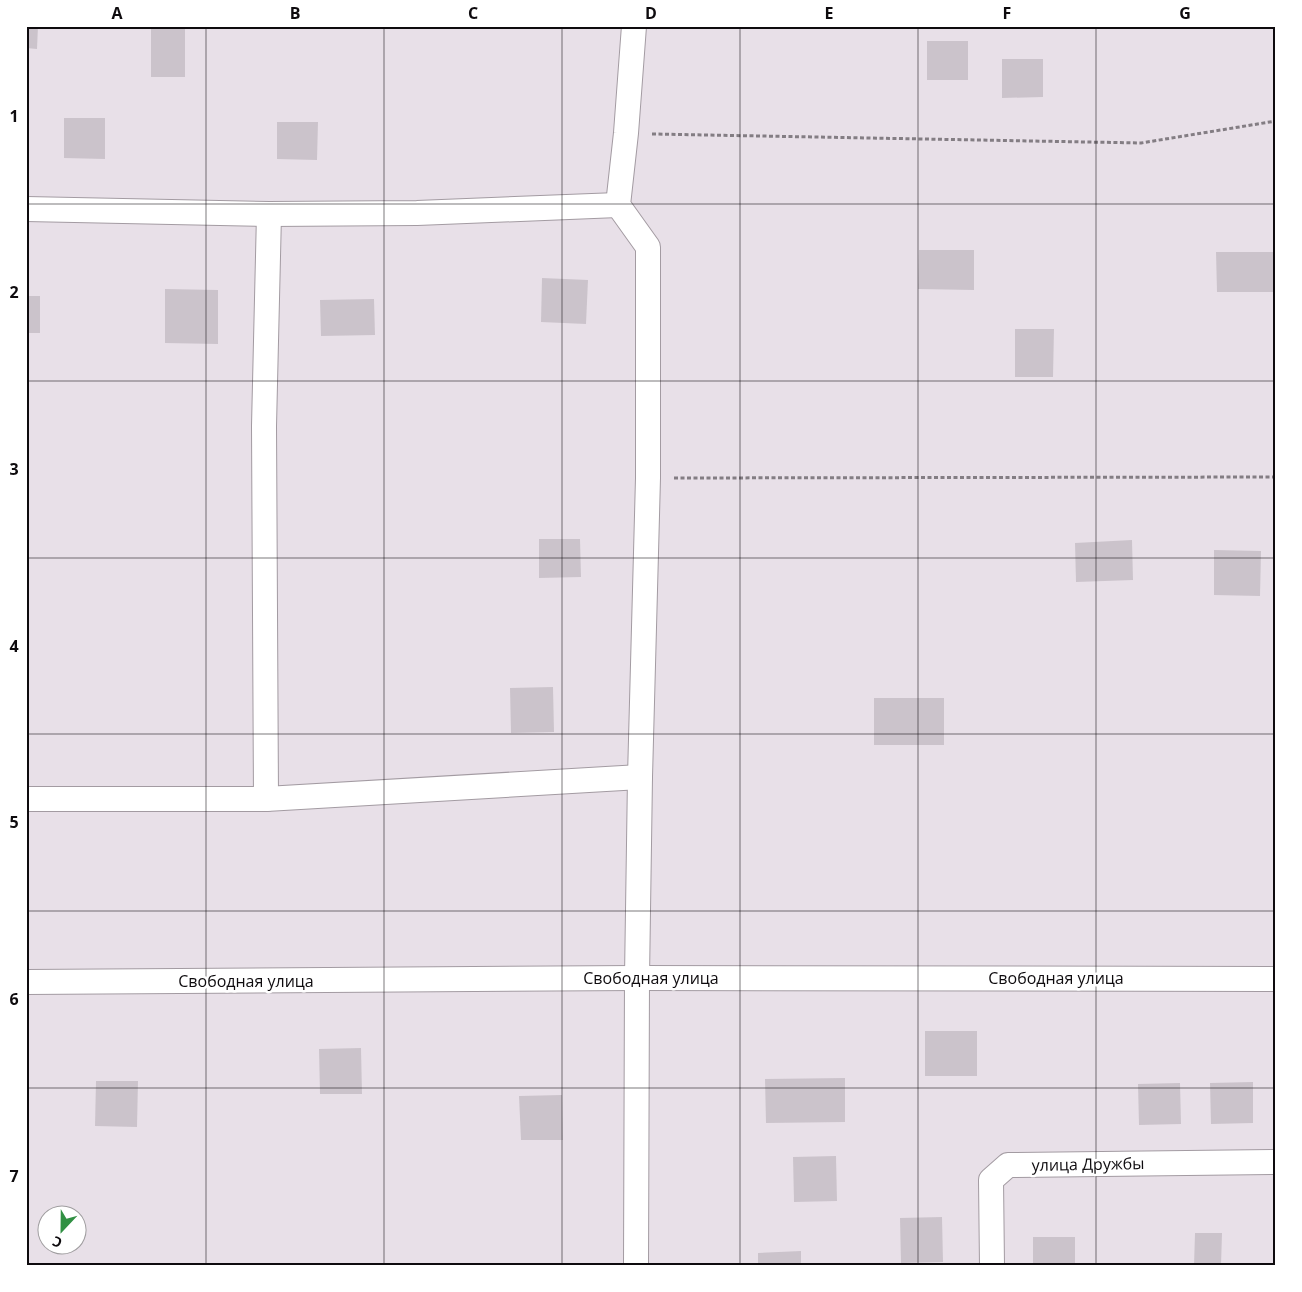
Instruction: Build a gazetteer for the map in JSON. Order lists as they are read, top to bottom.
{
  "streets": {
    "street": ["Свободная улица", "улица Дружбы"]
  },
  "north": "bottom",
  "grid": {
    "columns": [
      "A",
      "B",
      "C",
      "D",
      "E",
      "F",
      "G"
    ],
    "rows": [
      "1",
      "2",
      "3",
      "4",
      "5",
      "6",
      "7"
    ]
  }
}
